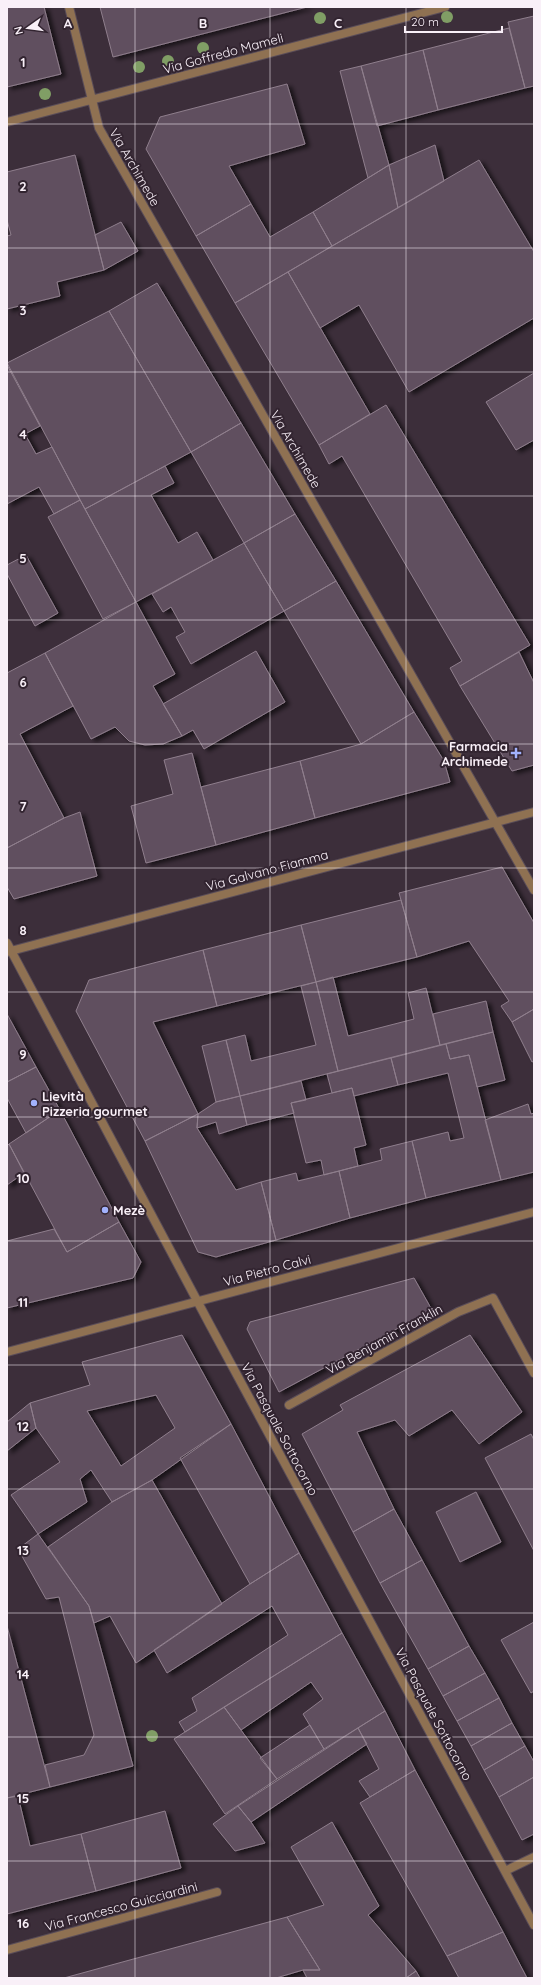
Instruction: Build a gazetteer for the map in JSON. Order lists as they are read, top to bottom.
{
  "streets": {
    "street": [
      "Via Goffredo Mameli",
      "Via Archimede",
      "Via Galvano Fiamma",
      "Via Pietro Calvi",
      "Via Benjamin Franklin",
      "Via Pasquale Sottocorno",
      "Via Francesco Guicciardini"
    ]
  },
  "crossings": [
    ["Via Goffredo Mameli", "Via Archimede"],
    ["Via Archimede", "Via Galvano Fiamma"],
    ["Via Galvano Fiamma", "Via Pasquale Sottocorno"],
    ["Via Pietro Calvi", "Via Pasquale Sottocorno"]
  ],
  "places": {
    "health": ["Farmacia Archimede"],
    "other": ["Lievità Pizzeria gourmet", "Mezè"]
  },
  "scale_bar": "20 m",
  "north": "left",
  "grid": {
    "columns": ["A", "B", "C"],
    "rows": [
      "1",
      "2",
      "3",
      "4",
      "5",
      "6",
      "7",
      "8",
      "9",
      "10",
      "11",
      "12",
      "13",
      "14",
      "15",
      "16"
    ]
  }
}
